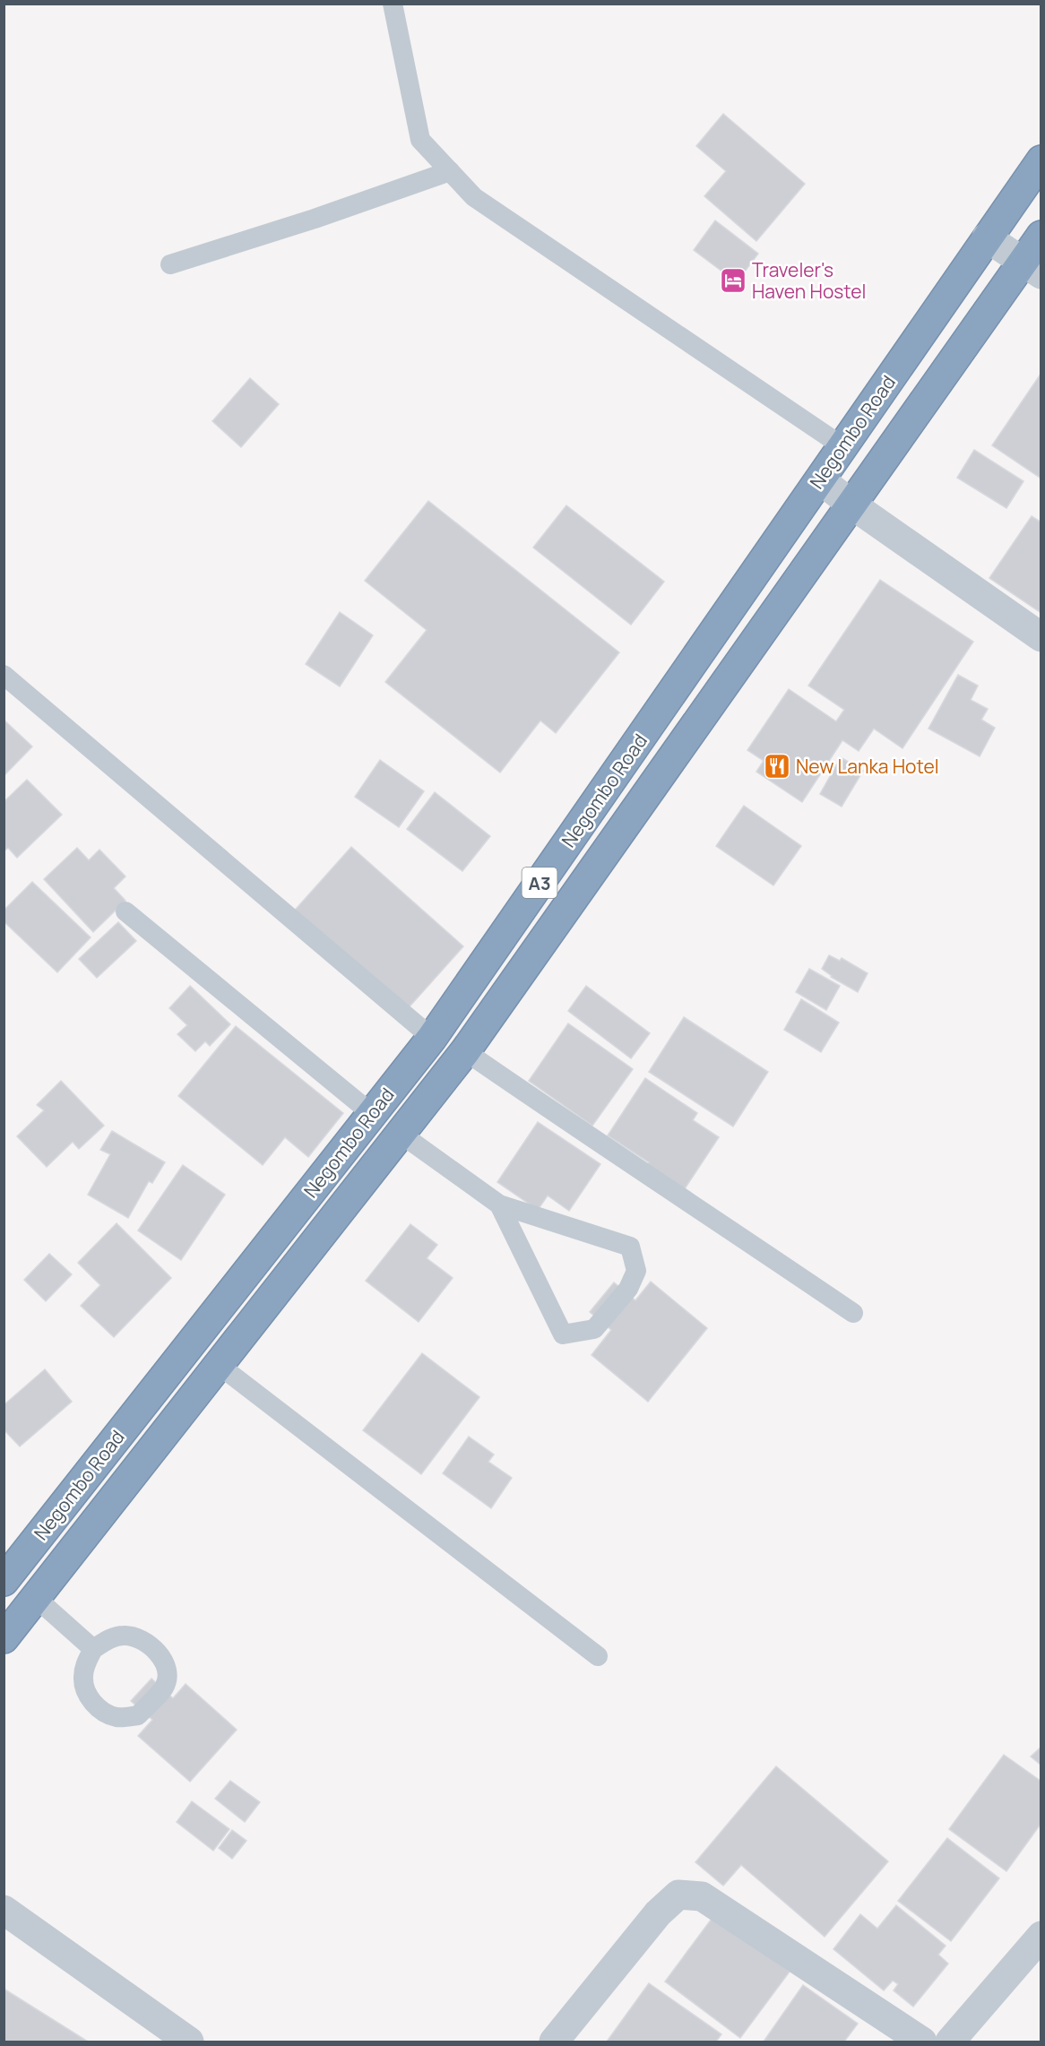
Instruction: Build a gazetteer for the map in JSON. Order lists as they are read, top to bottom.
{
  "streets": {
    "highway": ["Negombo Road", "A3"]
  },
  "places": {
    "hotel": ["Traveler's Haven Hostel"],
    "restaurant": ["New Lanka Hotel"]
  }
}
